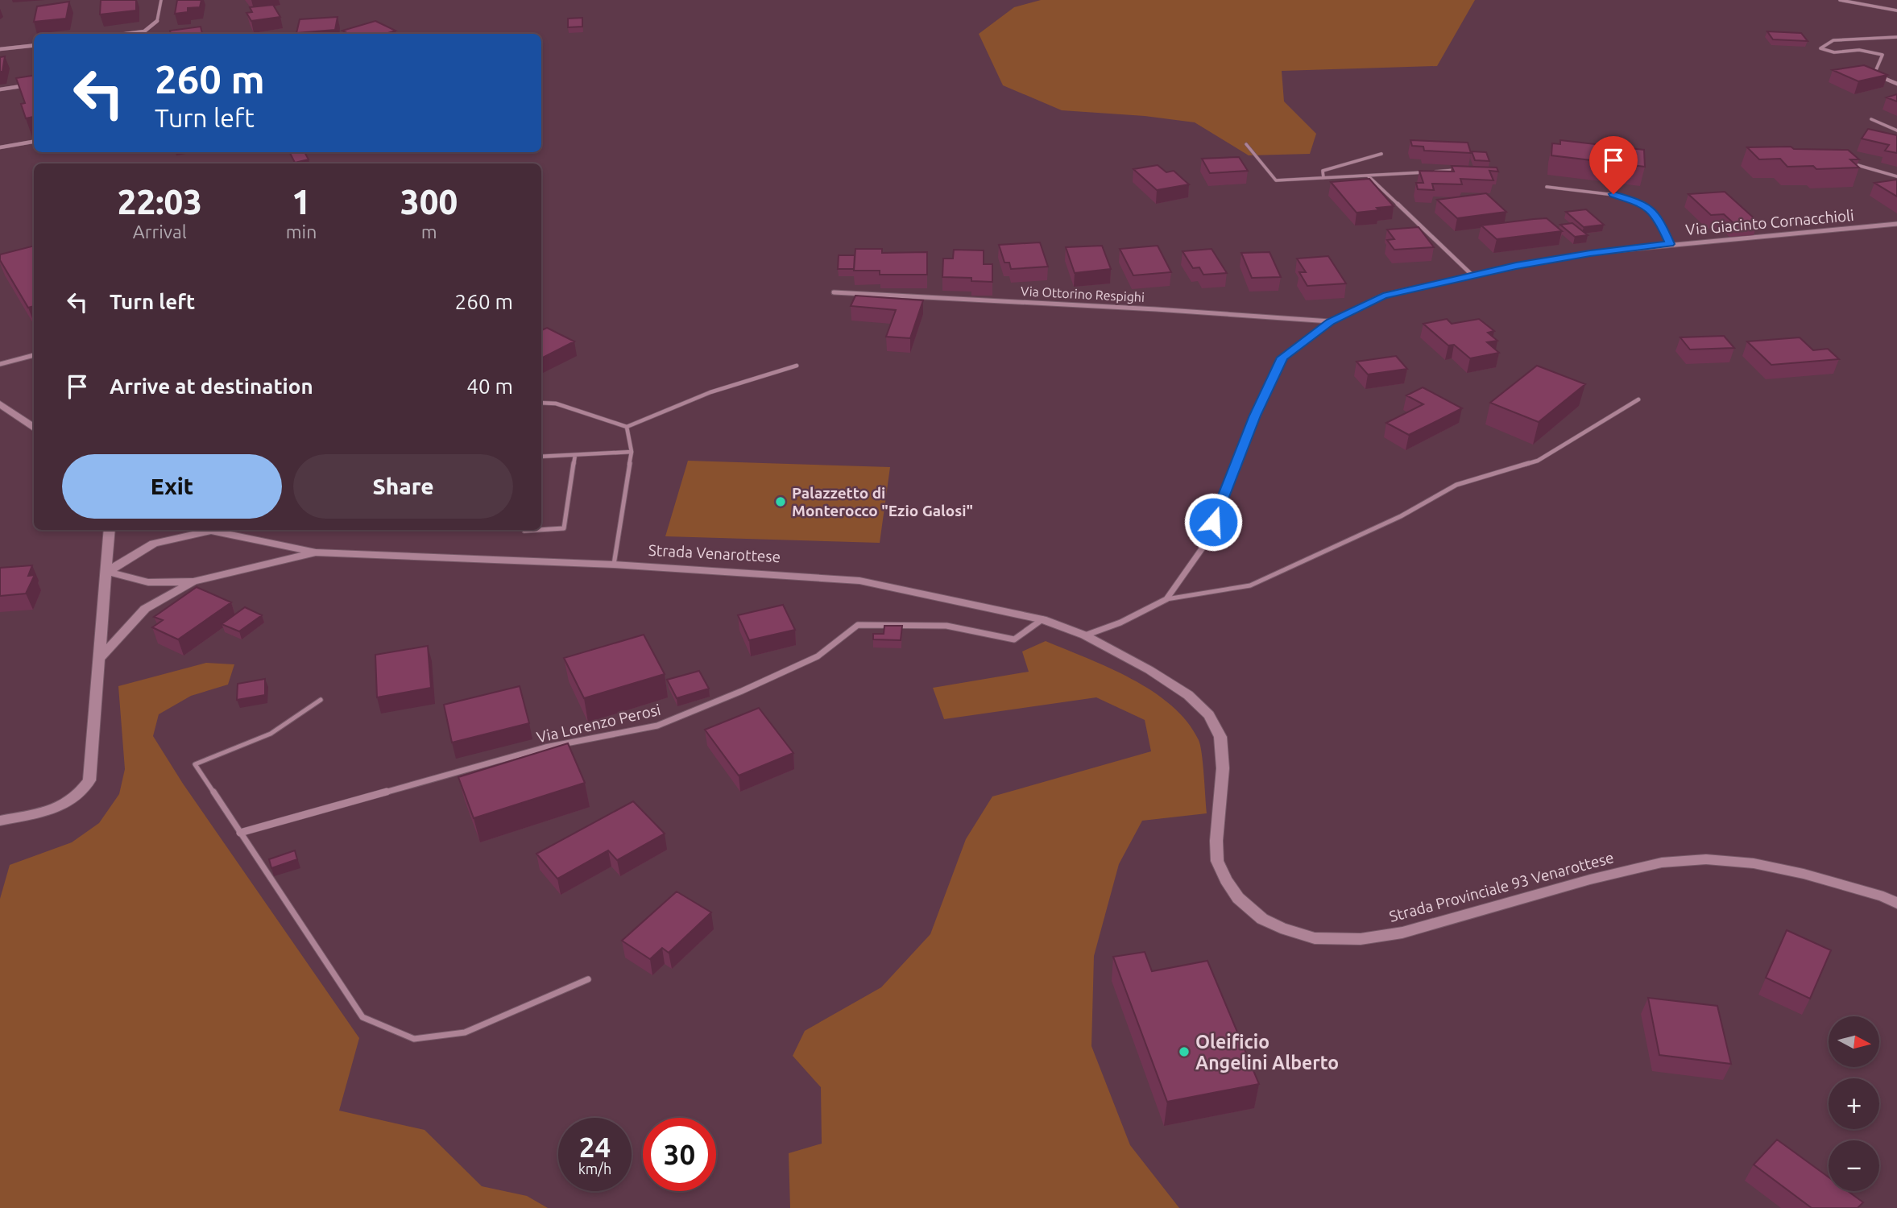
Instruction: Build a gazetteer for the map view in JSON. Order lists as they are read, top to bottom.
{
  "streets": {
    "main road": ["Strada Venarottese", "Strada Provinciale 93 Venarottese"],
    "street": ["Via Giacinto Cornacchioli", "Via Ottorino Respighi", "Via Lorenzo Perosi"]
  },
  "crossings": [
    ["Via Giacinto Cornacchioli", "Via Ottorino Respighi"],
    ["Via Giacinto Cornacchioli", "Strada Venarottese"],
    ["Strada Venarottese", "Via Lorenzo Perosi"],
    ["Strada Venarottese", "Strada Provinciale 93 Venarottese"]
  ],
  "places": ["Palazzetto di Monterocco \"Ezio Galosi\"", "Oleificio Angelini Alberto"],
  "north": "right",
  "page": {
    "turn": ["260 m", "Turn left"],
    "eta": [
      "22:03",
      "Arrival",
      "1",
      "min",
      "300",
      "m"
    ],
    "list": [
      {
        "name": "Turn left",
        "value": "260 m"
      },
      {
        "name": "Arrive at destination",
        "value": "40 m"
      }
    ],
    "buttons": ["Exit", "Share"],
    "map_buttons": ["+", "−"],
    "speed": "24 km/h",
    "limit": "30"
  }
}
